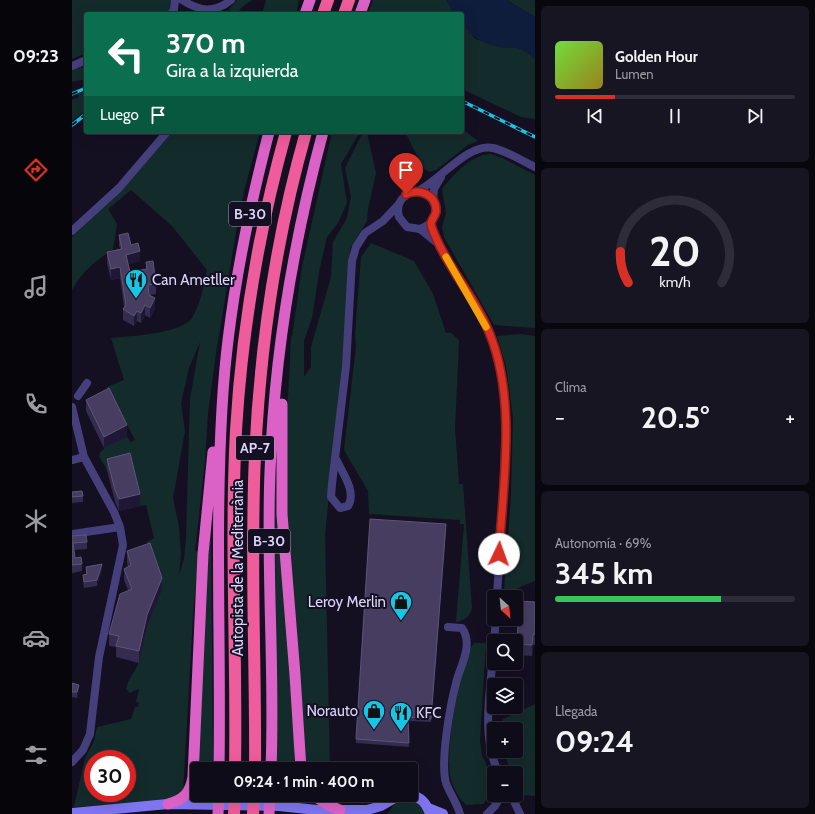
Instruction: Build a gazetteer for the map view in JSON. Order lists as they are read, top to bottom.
{
  "streets": {
    "highway": ["B-30", "AP-7", "Autopista de la Mediterrània"]
  },
  "places": {
    "restaurant": ["Can Ametller", "KFC"],
    "shop": ["Leroy Merlin", "Norauto"]
  },
  "north": "bottom right",
  "page": {
    "tabs": "09:23",
    "turn": ["370 m", "Gira a la izquierda"],
    "song": ["Golden Hour", "Lumen"],
    "then": "Luego",
    "tile": [
      "Clima",
      ["Autonomía · 69%", "345 km"],
      ["Llegada", "09:24"]
    ],
    "heat": ["−", "20.5°", "+"],
    "map_buttons": ["+", "−"],
    "limit": "30",
    "trip": "09:24 · 1 min · 400 m",
    "gauge": ["20", "km/h"]
  }
}
